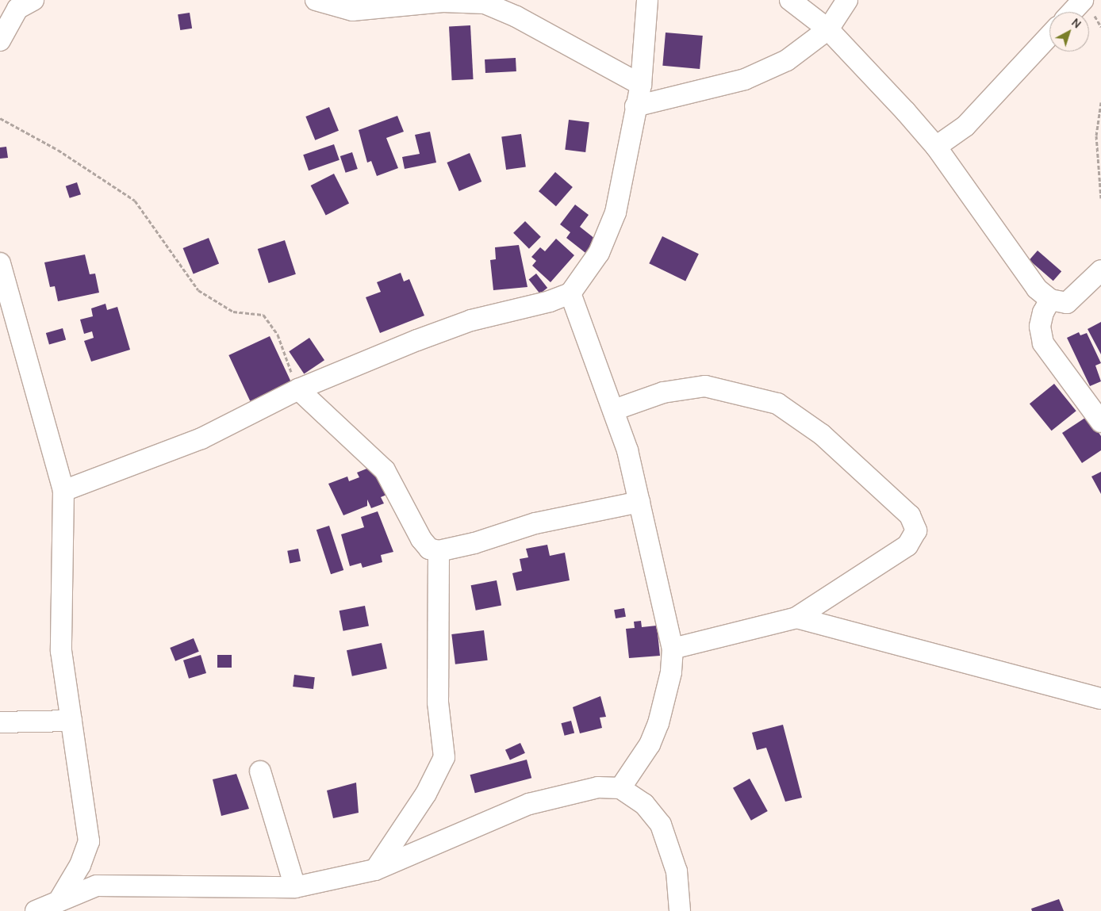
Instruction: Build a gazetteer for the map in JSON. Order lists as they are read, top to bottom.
{
  "north": "top right"
}
